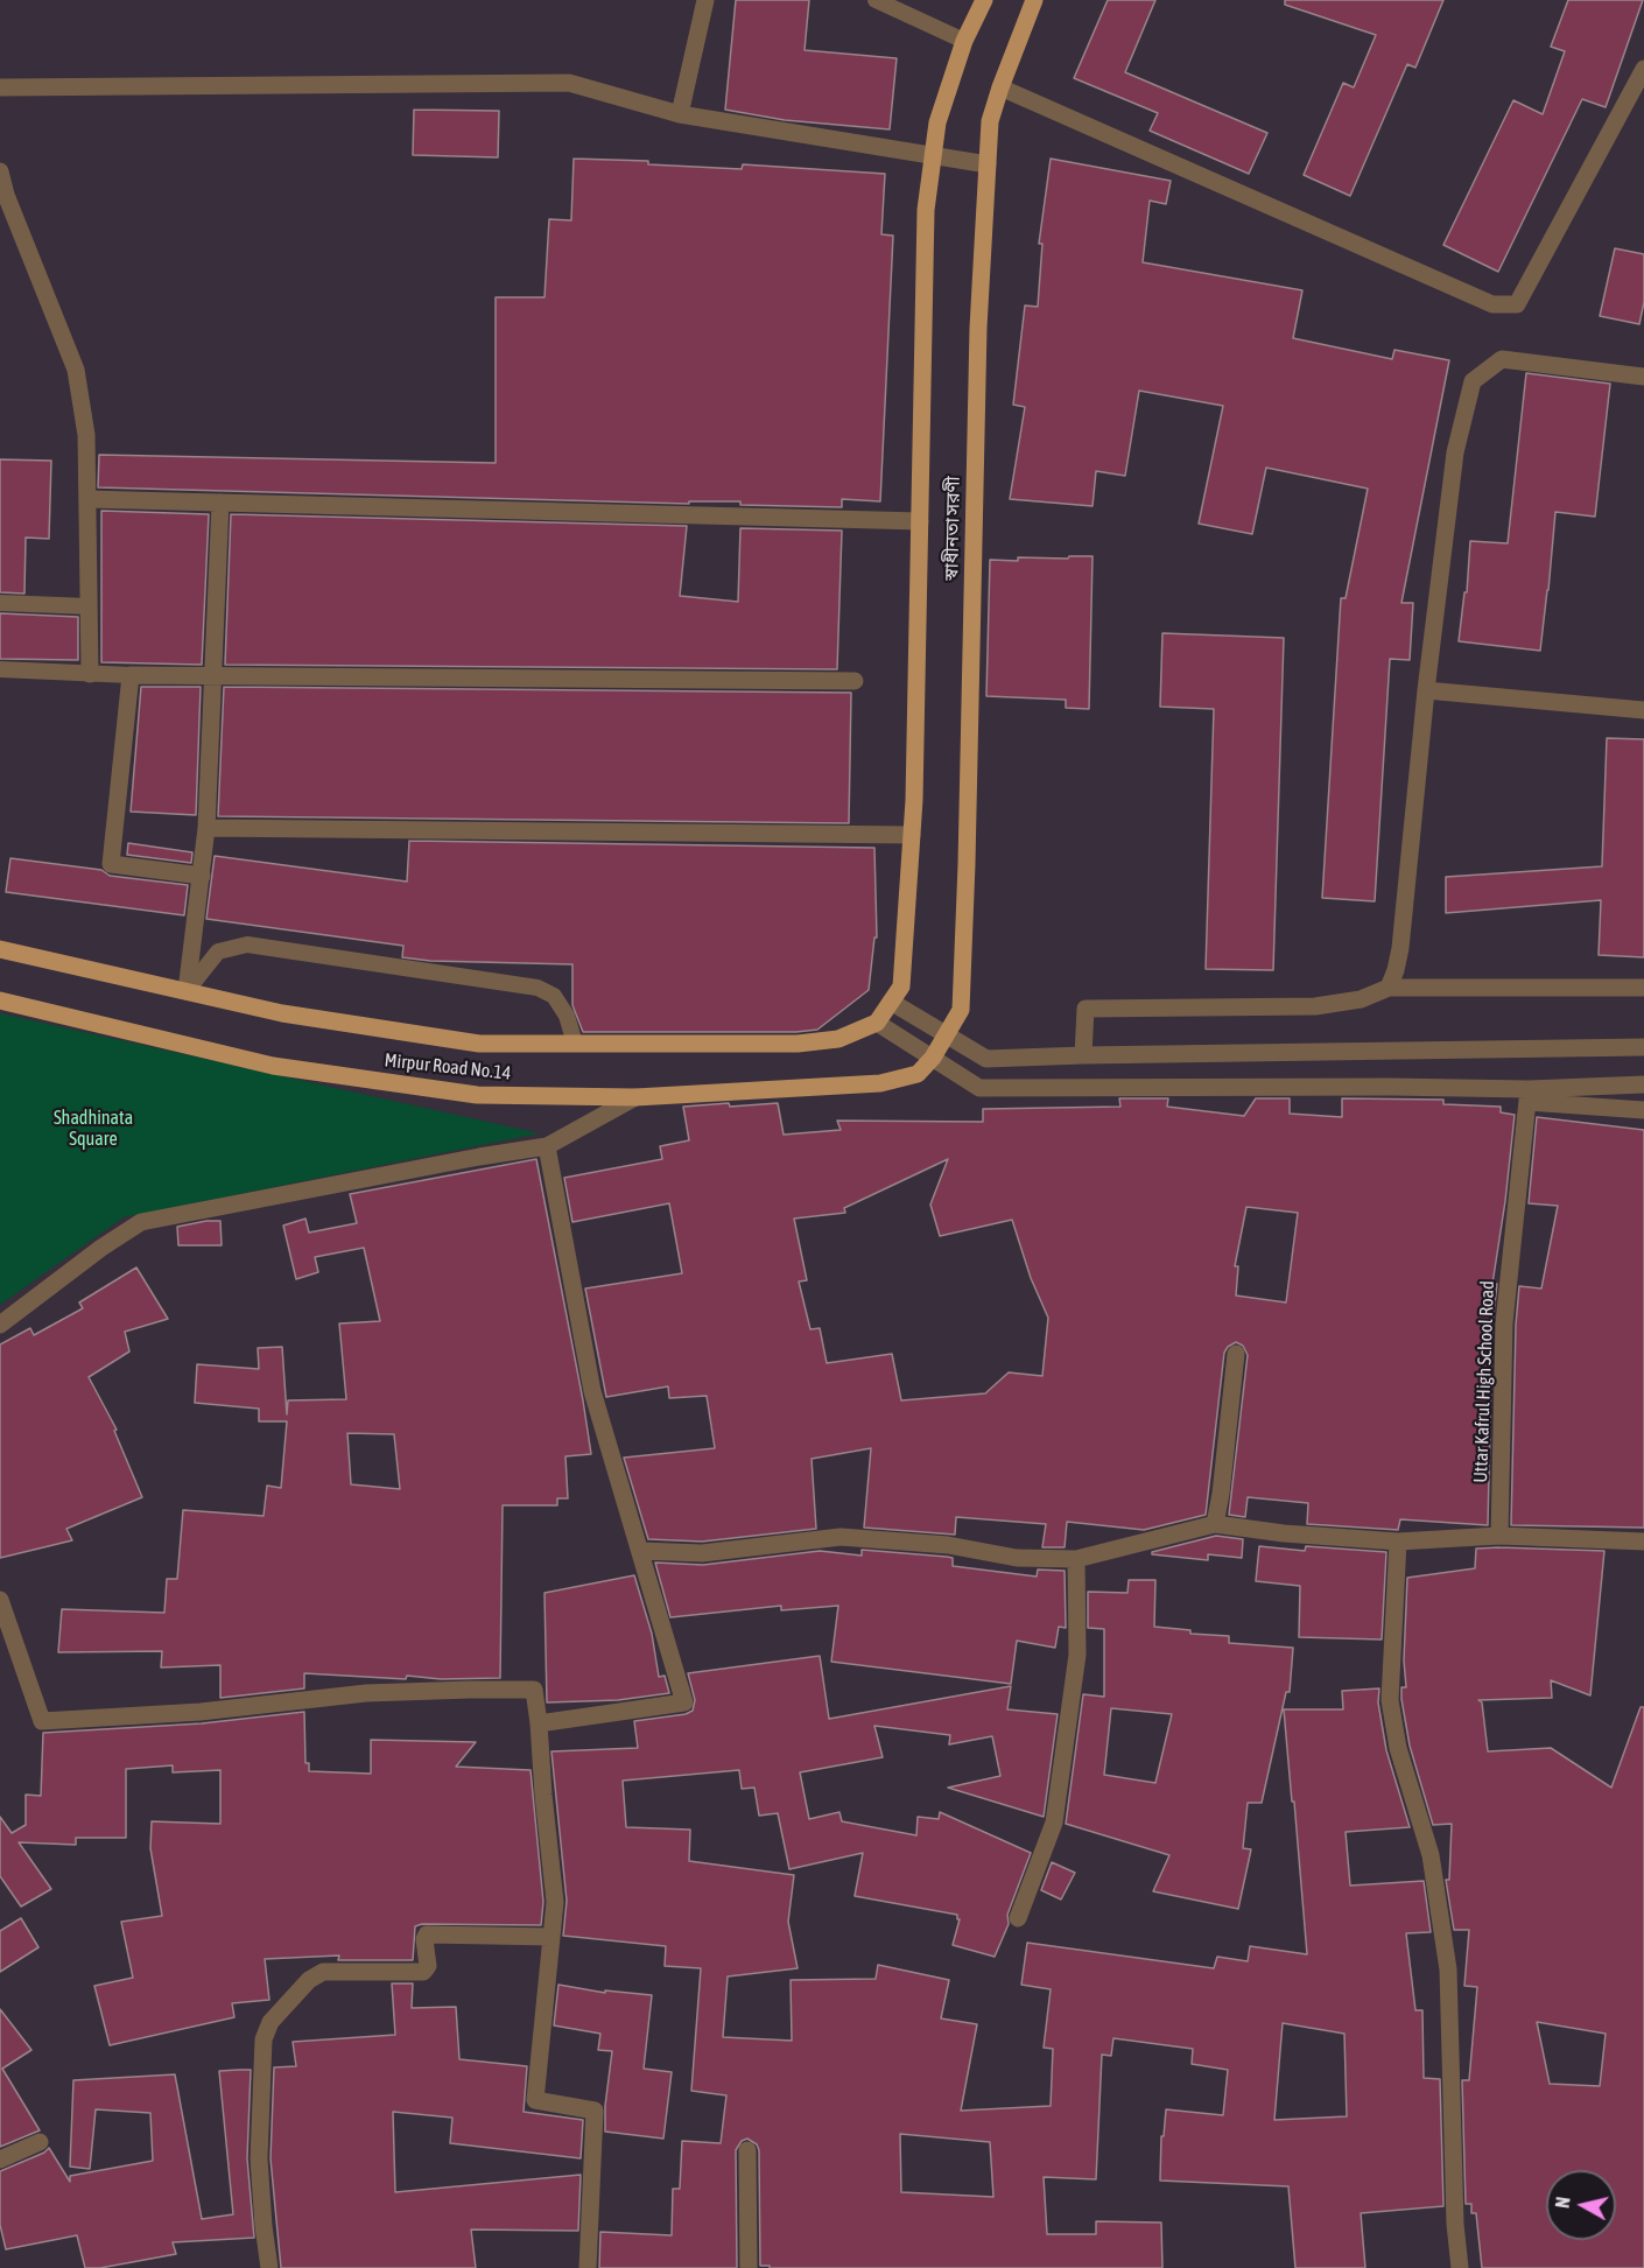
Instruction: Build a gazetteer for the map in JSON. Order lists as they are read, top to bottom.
{
  "streets": {
    "main road": ["স্বাধীনতা সরণী", "Mirpur Road No.14"],
    "street": ["Uttar Kafrul High School Road"]
  },
  "crossings": [
    ["স্বাধীনতা সরণী", "Mirpur Road No.14"]
  ],
  "parks": ["Shadhinata Square"],
  "north": "left"
}
